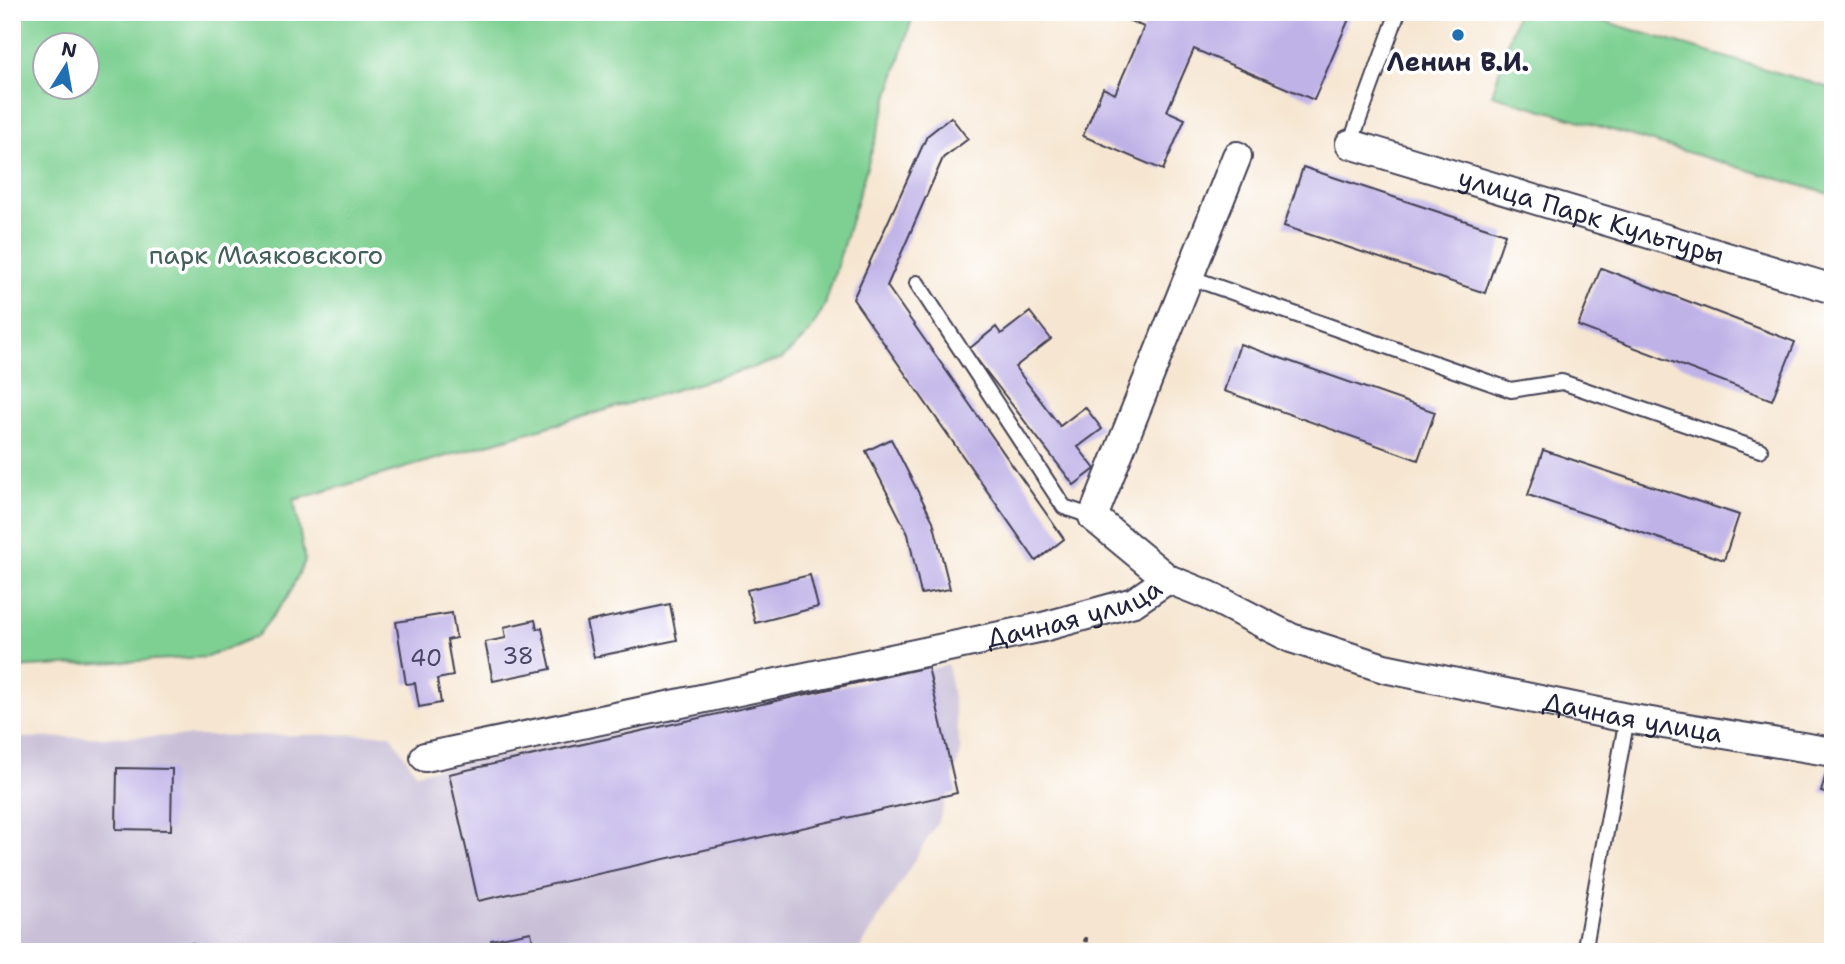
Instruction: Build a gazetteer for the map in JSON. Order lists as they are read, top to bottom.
{
  "streets": {
    "street": ["улица Парк Культуры", "Дачная улица"]
  },
  "parks": ["парк Маяковского"],
  "places": ["Ленин В.И."],
  "house_numbers": ["38", "40"],
  "north": "top"
}
